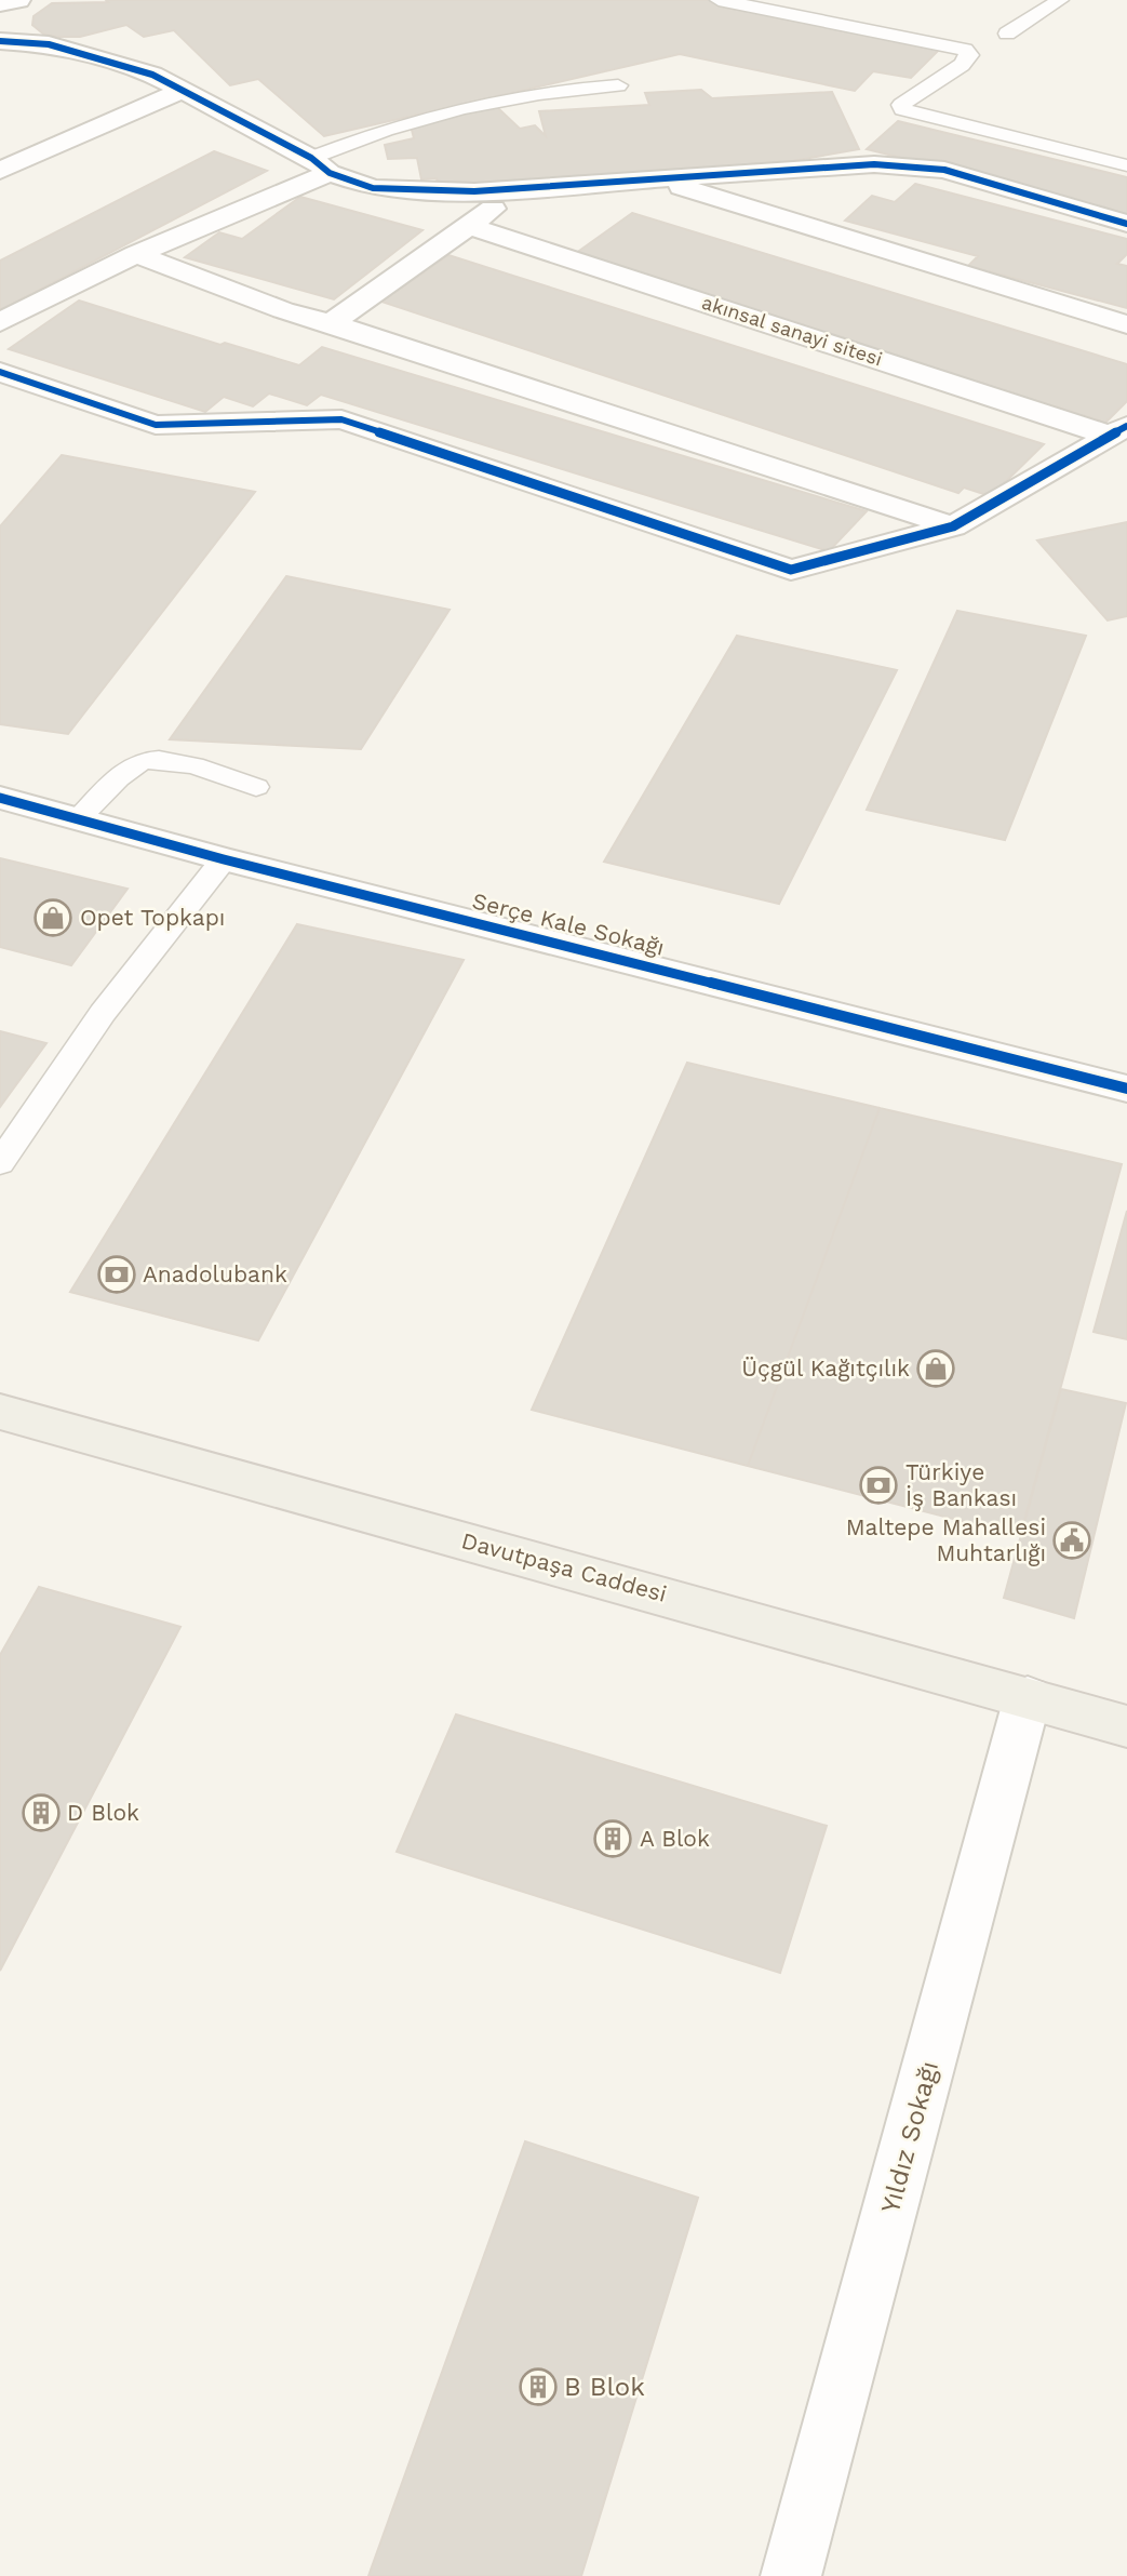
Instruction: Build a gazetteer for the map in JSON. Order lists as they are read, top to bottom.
{
  "streets": {
    "main road": ["Davutpaşa Caddesi"],
    "street": ["akınsal sanayi sitesi", "Serçe Kale Sokağı", "Yıldız Sokağı"]
  },
  "crossings": [
    ["Davutpaşa Caddesi", "Yıldız Sokağı"]
  ],
  "places": {
    "shop": ["Opet Topkapı", "Üçgül Kağıtçılık"],
    "bank": ["Anadolubank", "Türkiye İş Bankası"],
    "public building": ["Maltepe Mahallesi Muhtarlığı"],
    "building": ["D Blok", "A Blok", "B Blok"]
  }
}
